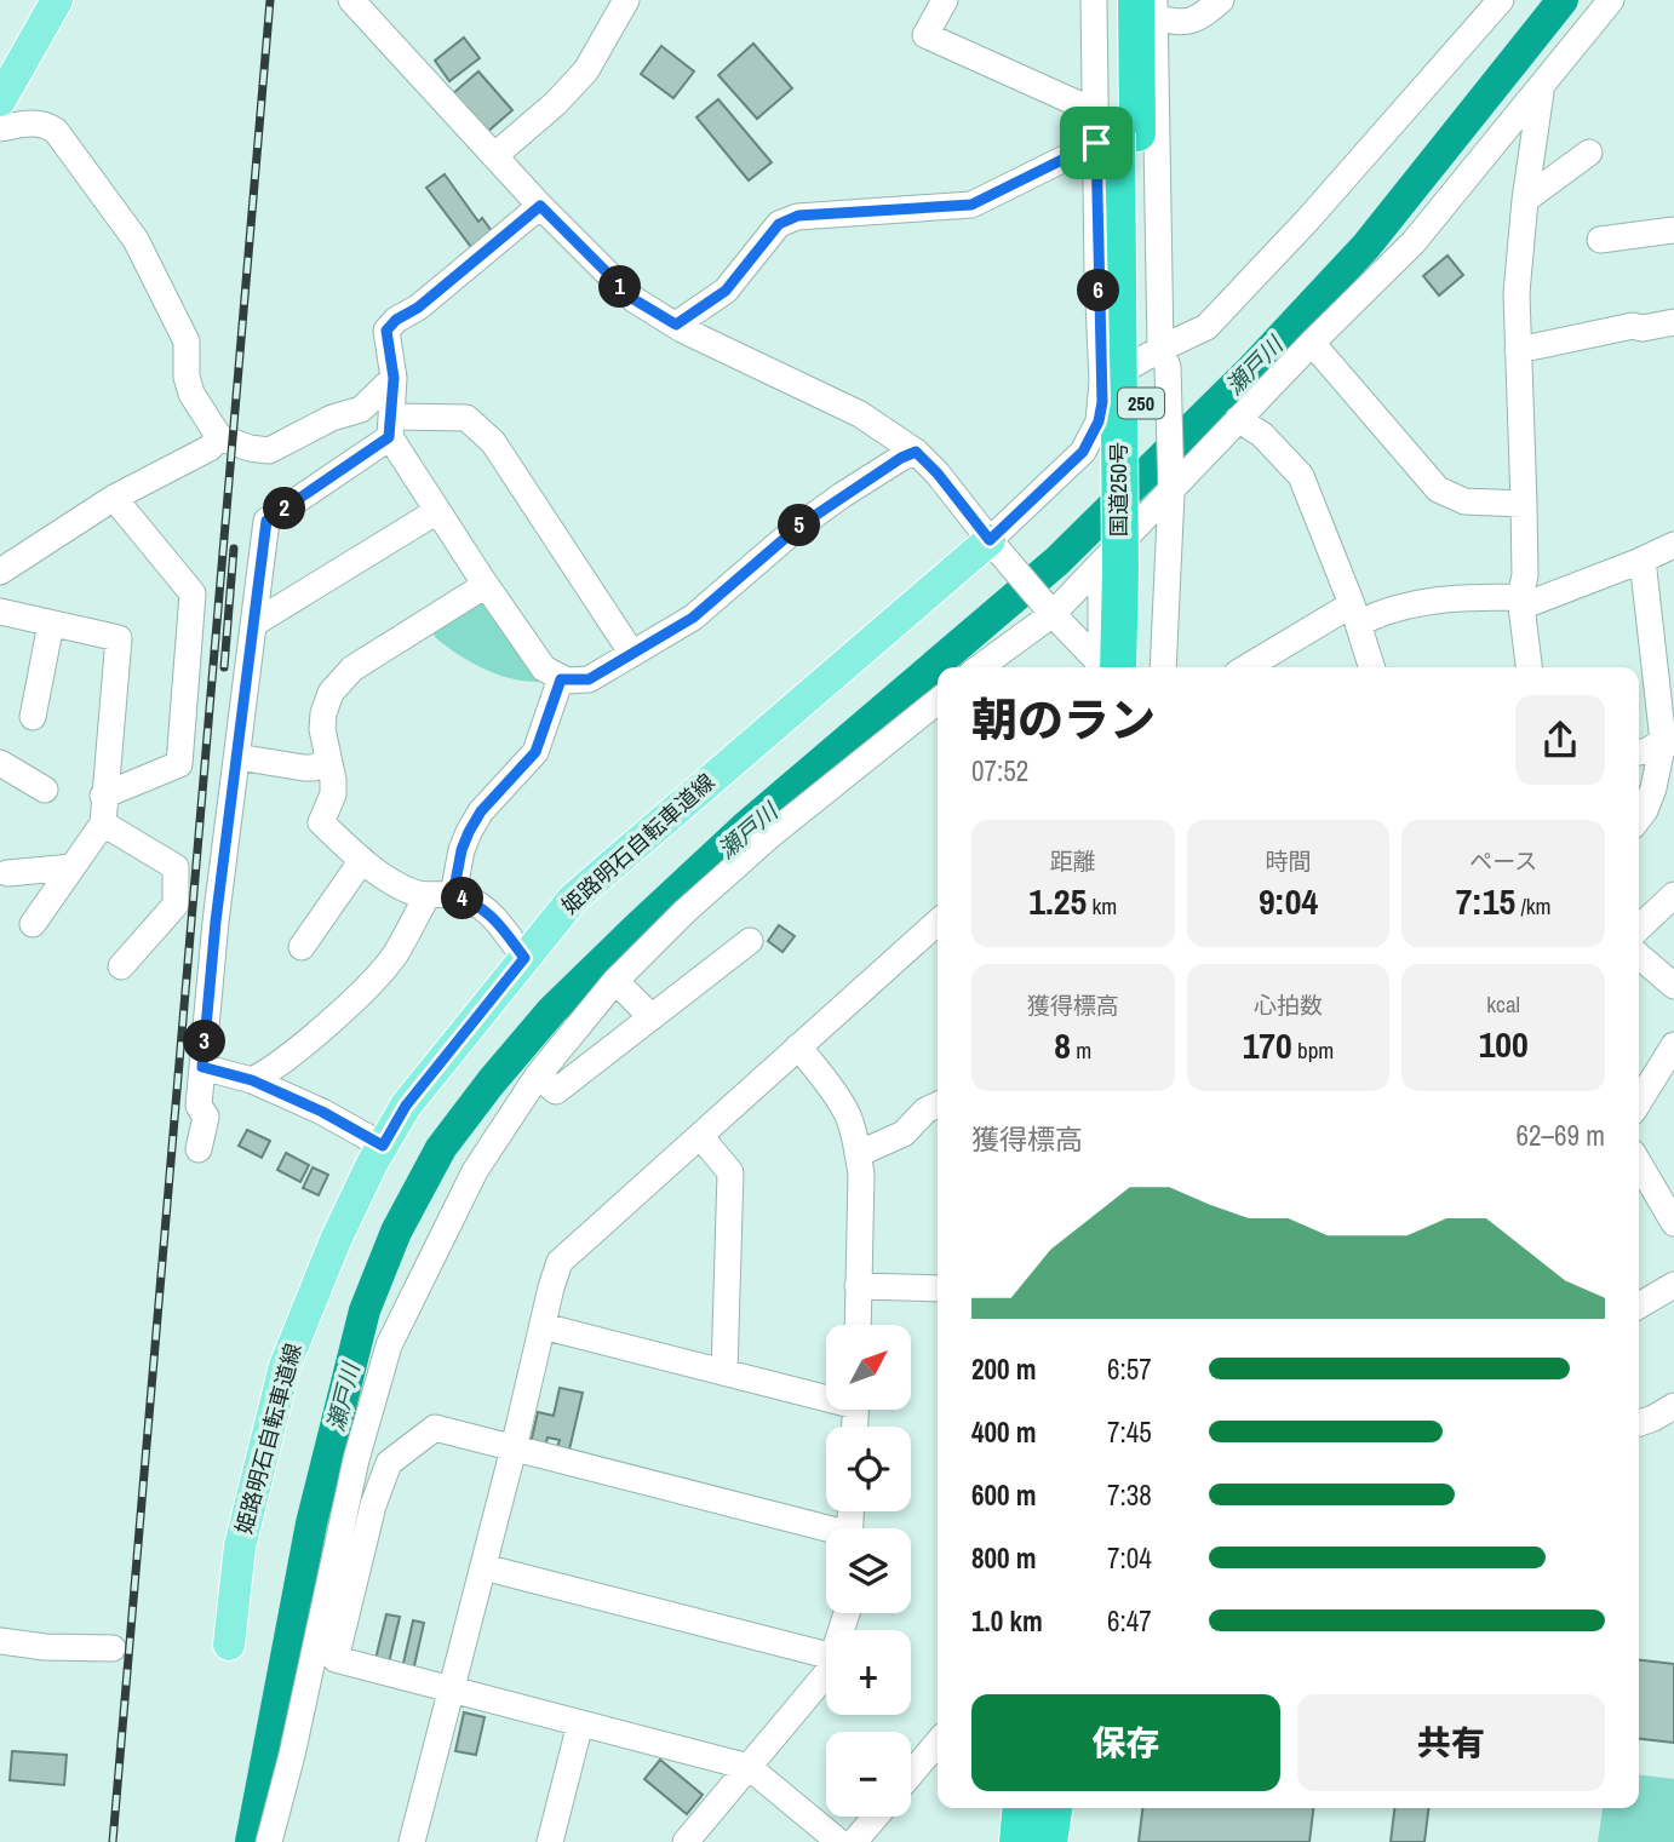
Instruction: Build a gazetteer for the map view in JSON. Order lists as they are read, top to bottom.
{
  "streets": {
    "highway": ["250", "国道250号"],
    "main road": ["姫路明石自転車道線"]
  },
  "water": ["瀬戸川"],
  "north": "top right",
  "page": {
    "pins": [
      "1",
      "6",
      "2",
      "5",
      "4",
      "3"
    ],
    "heading": ["朝のラン", "07:52"],
    "stats": [
      ["距離", "1.25 km"],
      ["時間", "9:04"],
      ["ペース", "7:15 /km"],
      ["獲得標高", "8 m"],
      ["心拍数", "170 bpm"],
      ["kcal", "100"]
    ],
    "chart": ["獲得標高", "62–69 m"],
    "map_buttons": ["+", "−"],
    "list": [
      {
        "name": "200 m",
        "note": "6:57"
      },
      {
        "name": "400 m",
        "note": "7:45"
      },
      {
        "name": "600 m",
        "note": "7:38"
      },
      {
        "name": "800 m",
        "note": "7:04"
      },
      {
        "name": "1.0 km",
        "note": "6:47"
      }
    ],
    "buttons": ["保存", "共有"]
  }
}
